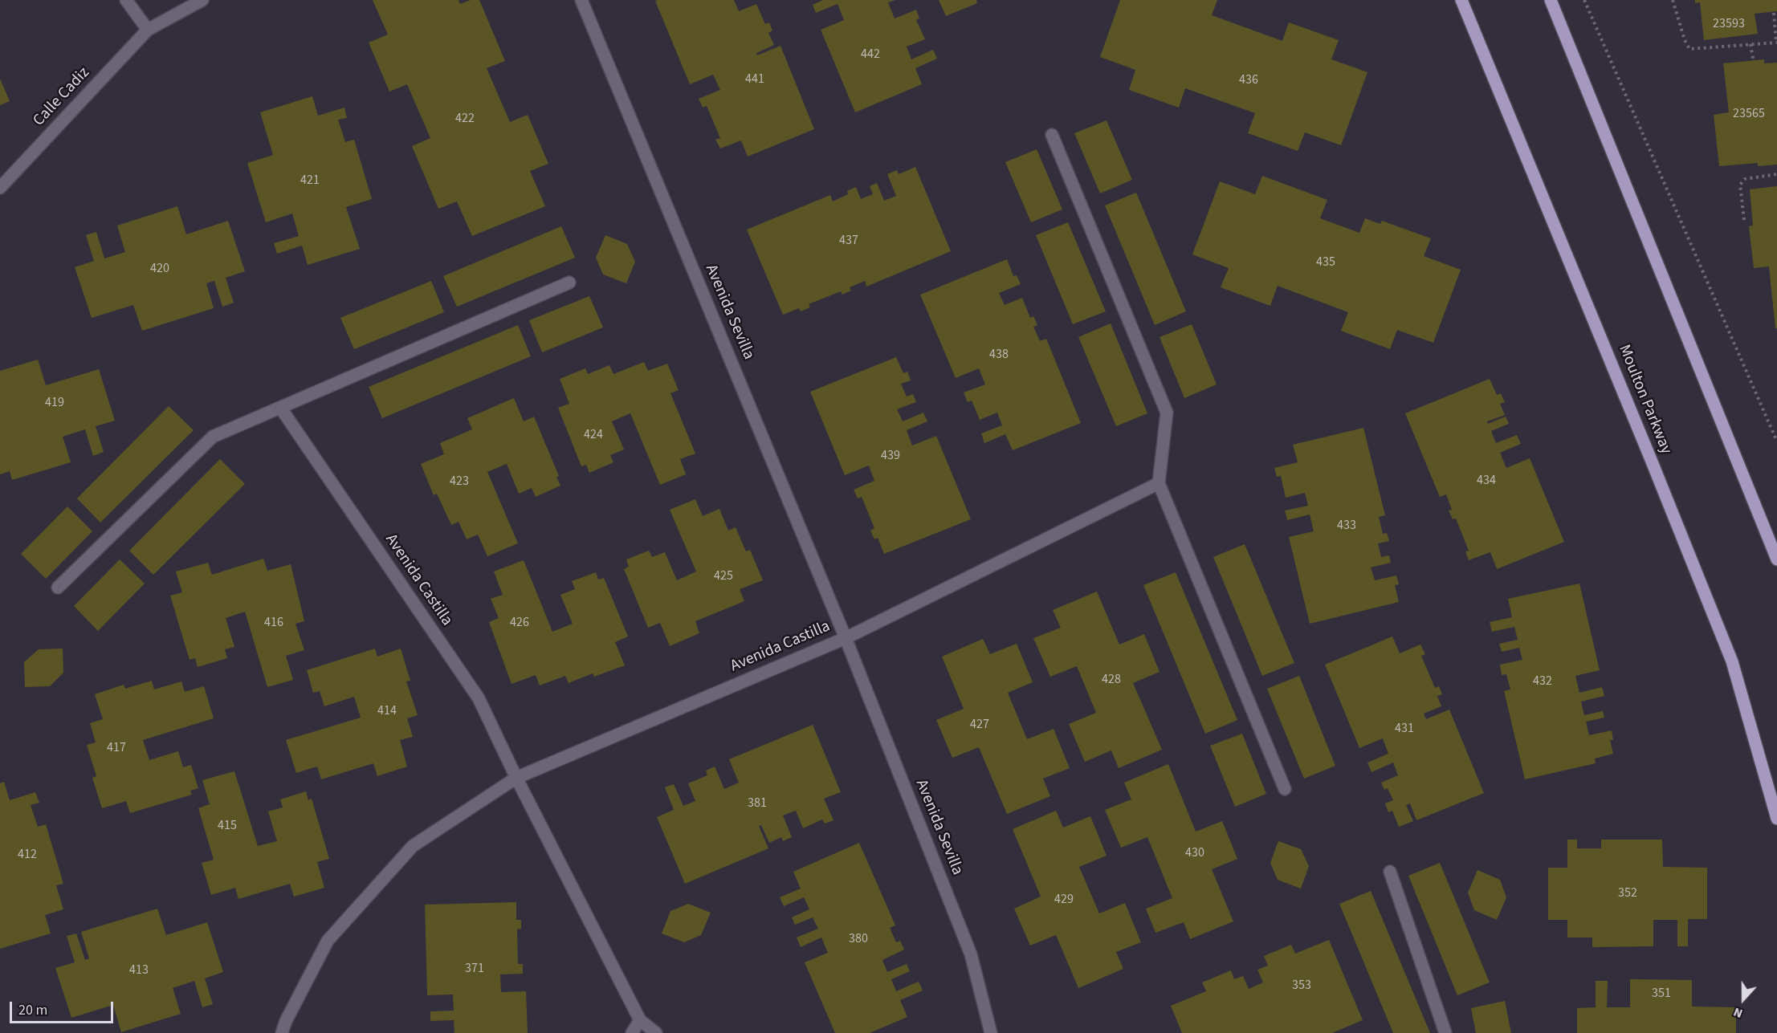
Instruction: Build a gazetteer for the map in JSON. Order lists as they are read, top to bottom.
{
  "streets": {
    "main road": ["Moulton Parkway"],
    "street": ["Calle Cadiz", "Avenida Sevilla", "Avenida Castilla"]
  },
  "crossings": [
    ["Avenida Sevilla", "Avenida Castilla"]
  ],
  "house_numbers": [
    "23593",
    "442",
    "441",
    "436",
    "23565",
    "422",
    "421",
    "437",
    "435",
    "420",
    "438",
    "419",
    "424",
    "439",
    "434",
    "423",
    "433",
    "425",
    "416",
    "426",
    "428",
    "432",
    "414",
    "427",
    "431",
    "417",
    "381",
    "415",
    "430",
    "412",
    "352",
    "429",
    "380",
    "371",
    "413",
    "353",
    "351"
  ],
  "scale_bar": "20 m",
  "north": "bottom"
}
